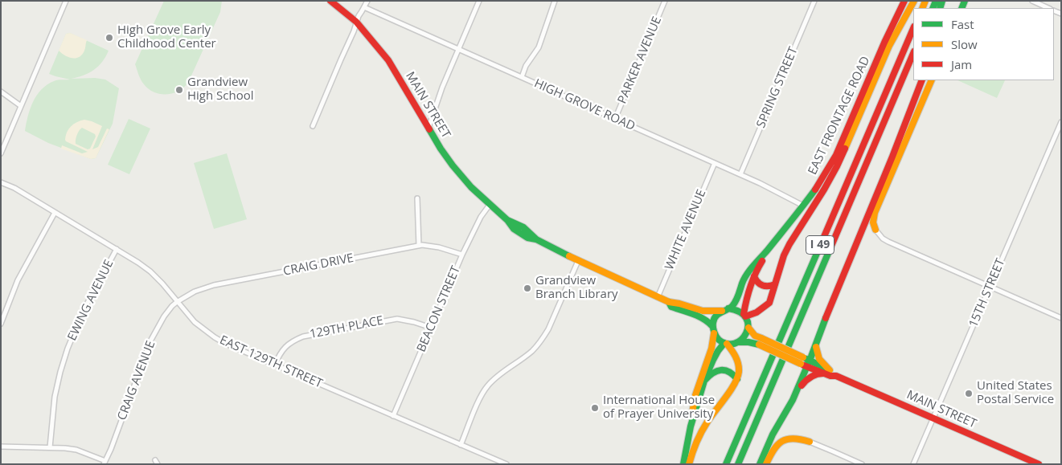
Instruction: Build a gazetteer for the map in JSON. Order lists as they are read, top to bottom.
{
  "streets": {
    "main road": ["MAIN STREET", "EAST FRONTAGE ROAD", "I 49"],
    "street": [
      "PARKER AVENUE",
      "SPRING STREET",
      "HIGH GROVE ROAD",
      "WHITE AVENUE",
      "CRAIG DRIVE",
      "15TH STREET",
      "EWING AVENUE",
      "BEACON STREET",
      "129TH PLACE",
      "EAST 129TH STREET",
      "CRAIG AVENUE"
    ]
  },
  "crossings": [
    ["PARKER AVENUE", "HIGH GROVE ROAD"],
    ["SPRING STREET", "HIGH GROVE ROAD"],
    ["MAIN STREET", "EAST FRONTAGE ROAD"],
    ["MAIN STREET", "WHITE AVENUE"],
    ["MAIN STREET", "15TH STREET"],
    ["MAIN STREET", "BEACON STREET"],
    ["HIGH GROVE ROAD", "EAST FRONTAGE ROAD"],
    ["HIGH GROVE ROAD", "WHITE AVENUE"],
    ["CRAIG DRIVE", "BEACON STREET"],
    ["CRAIG DRIVE", "EAST 129TH STREET"],
    ["CRAIG DRIVE", "CRAIG AVENUE"],
    ["EWING AVENUE", "EAST 129TH STREET"],
    ["BEACON STREET", "129TH PLACE"],
    ["BEACON STREET", "EAST 129TH STREET"],
    ["129TH PLACE", "EAST 129TH STREET"],
    ["EAST 129TH STREET", "CRAIG AVENUE"]
  ],
  "places": [
    "High Grove Early Childhood Center",
    "Grandview High School",
    "Grandview Branch Library",
    "United States Postal Service",
    "International House of Prayer University"
  ],
  "legend": ["Fast", "Slow", "Jam"]
}
